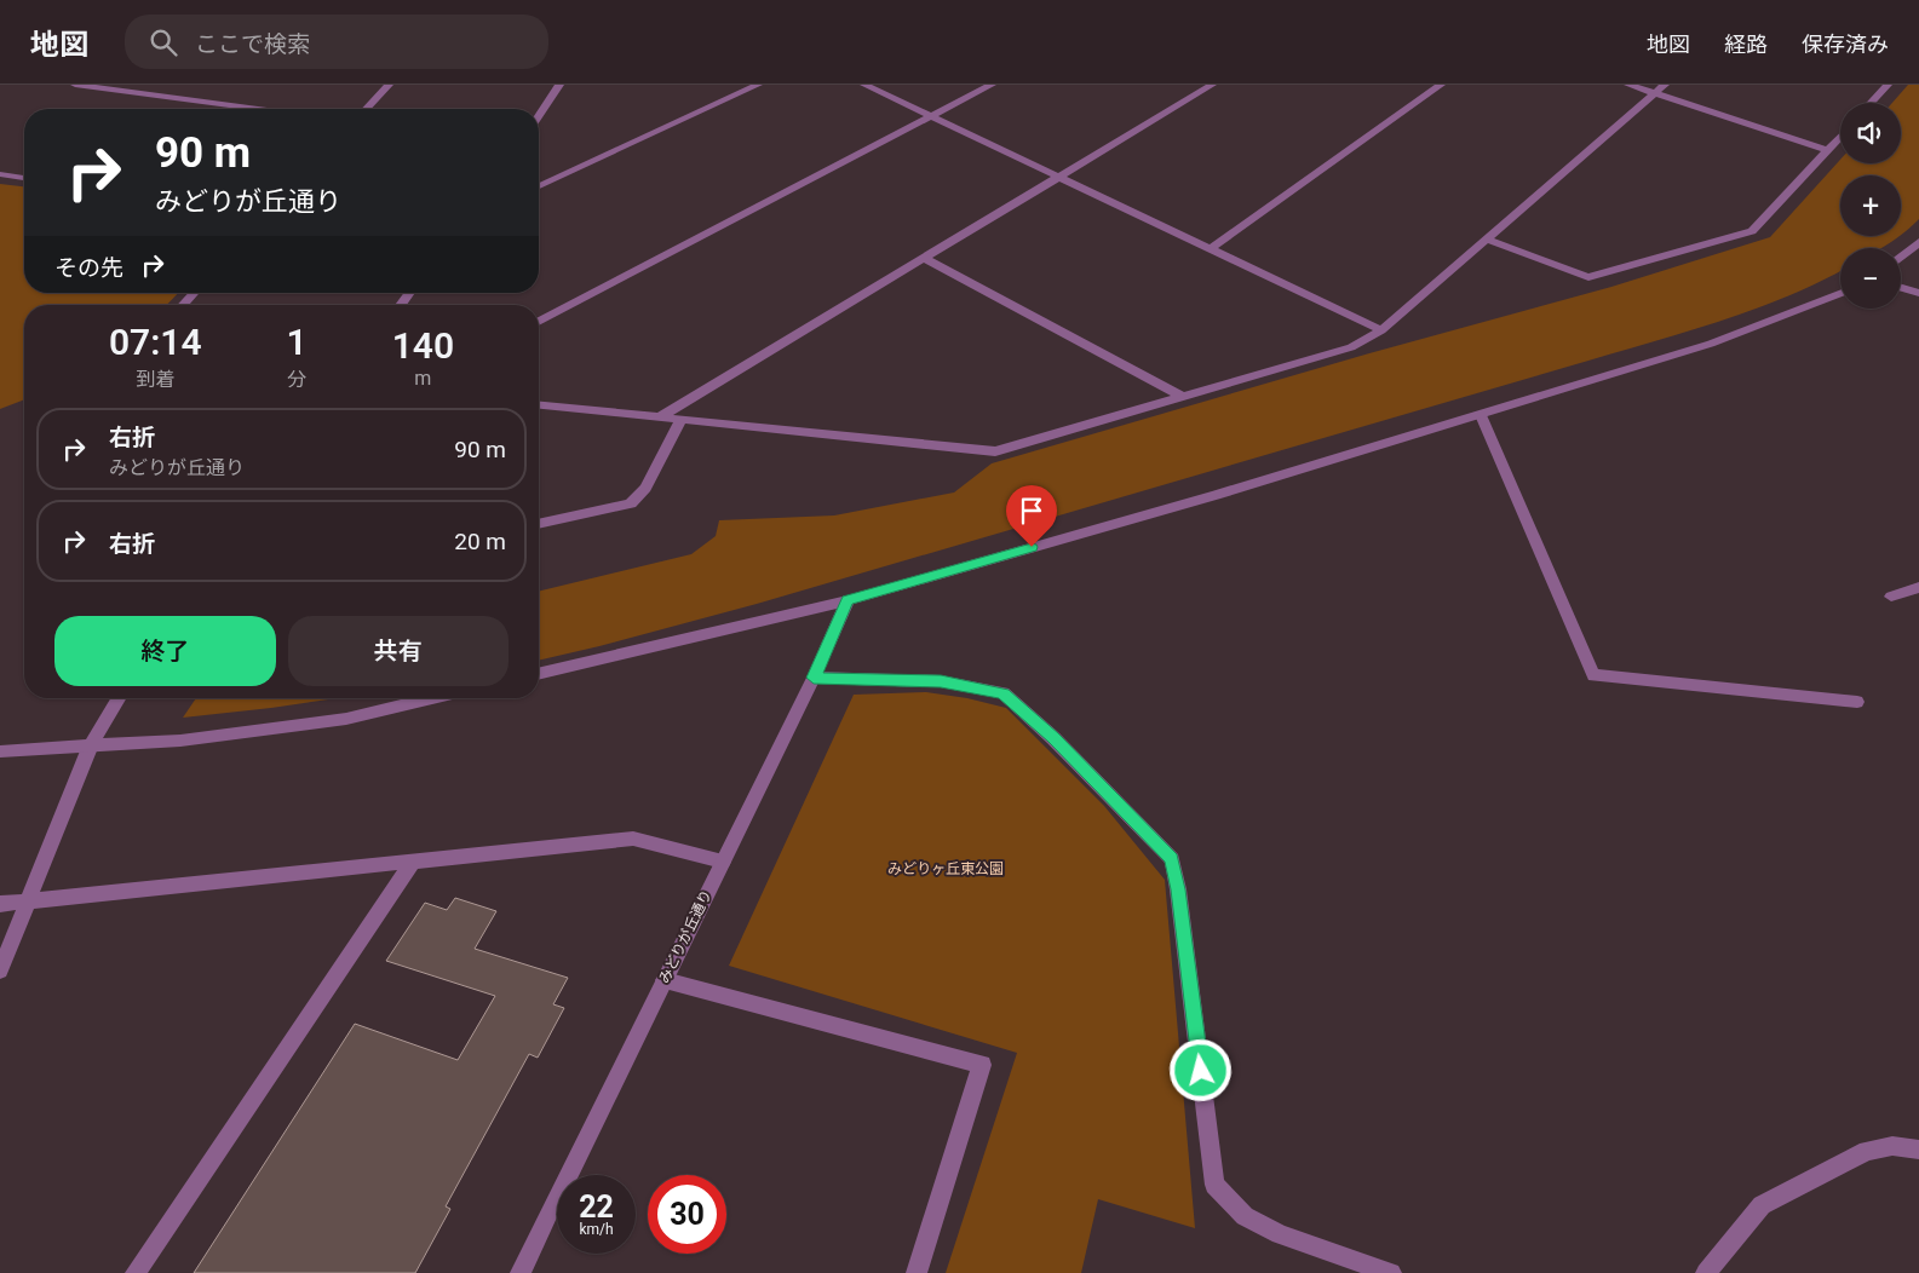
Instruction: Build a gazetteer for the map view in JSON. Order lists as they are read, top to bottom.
{
  "streets": {
    "street": ["みどりが丘通り"]
  },
  "parks": ["みどりヶ丘東公園"],
  "page": {
    "header": "地図",
    "search": "ここで検索",
    "nav": ["地図", "経路", "保存済み"],
    "map_buttons": ["+", "−"],
    "turn": ["90 m", "みどりが丘通り"],
    "then": "その先",
    "eta": [
      "07:14",
      "到着",
      "1",
      "分",
      "140",
      "m"
    ],
    "list": [
      {
        "name": "右折",
        "note": "みどりが丘通り",
        "value": "90 m"
      },
      {
        "name": "右折",
        "value": "20 m"
      }
    ],
    "buttons": ["終了", "共有"],
    "speed": "22 km/h",
    "limit": "30"
  }
}
